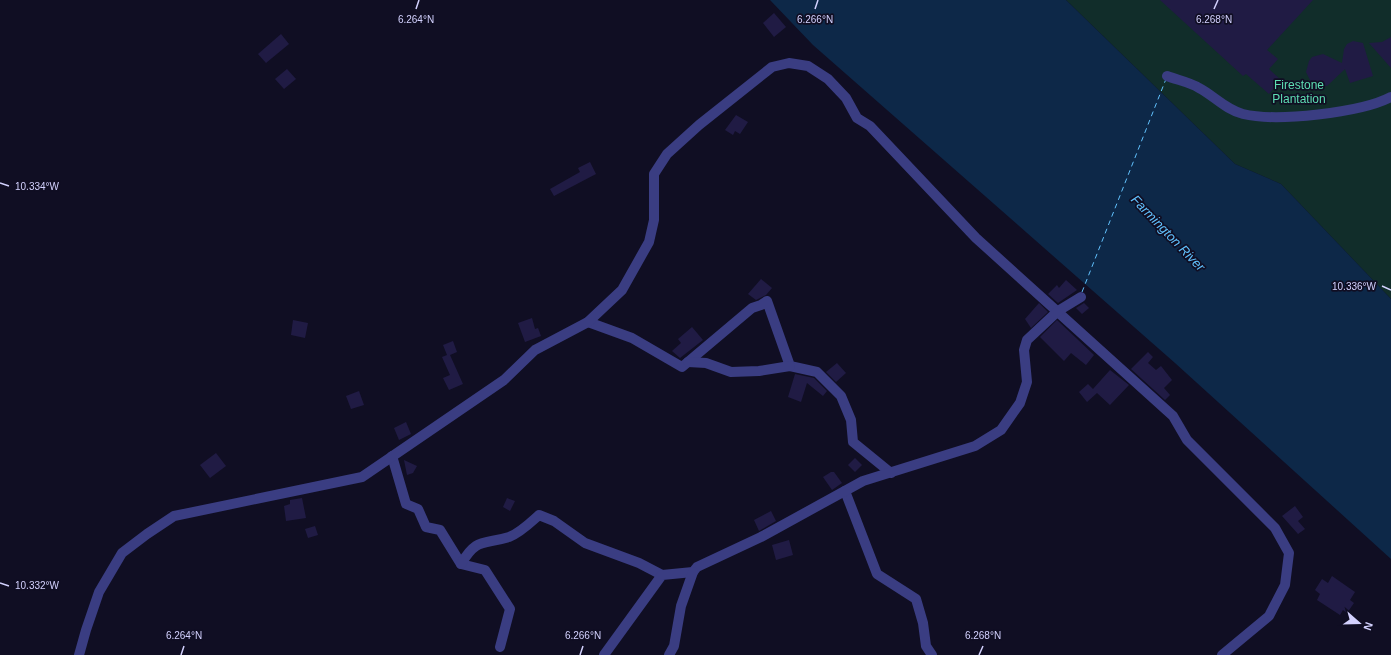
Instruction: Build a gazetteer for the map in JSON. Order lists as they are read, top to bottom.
{
  "water": ["Farmington River"],
  "parks": ["Firestone Plantation"],
  "north": "right",
  "coordinates": [
    "6.264°N",
    "6.266°N",
    "6.268°N",
    "10.334°W",
    "10.336°W",
    "10.332°W"
  ]
}
